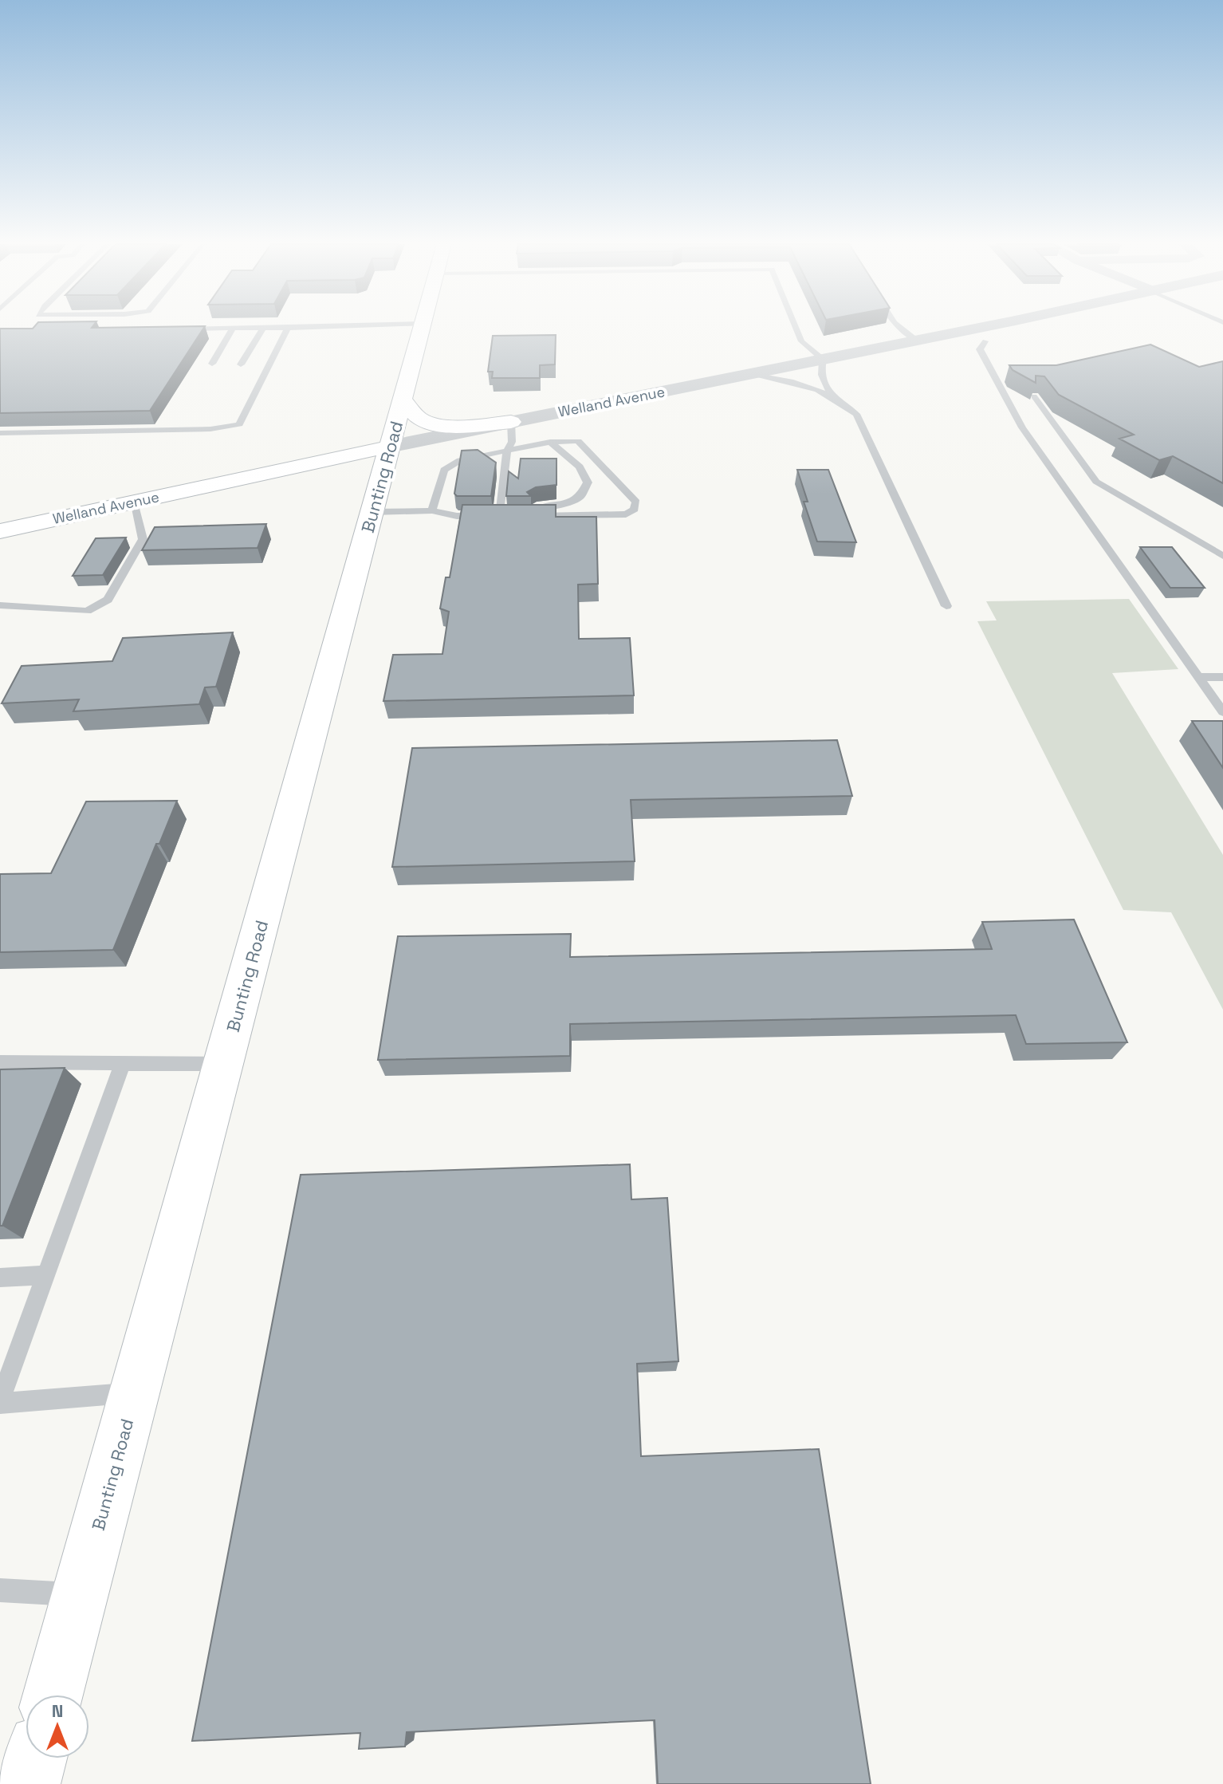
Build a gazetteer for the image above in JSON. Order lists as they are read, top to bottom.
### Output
{
  "streets": {
    "main road": ["Welland Avenue", "Bunting Road"]
  },
  "crossings": [
    ["Welland Avenue", "Bunting Road"]
  ],
  "north": "top"
}
